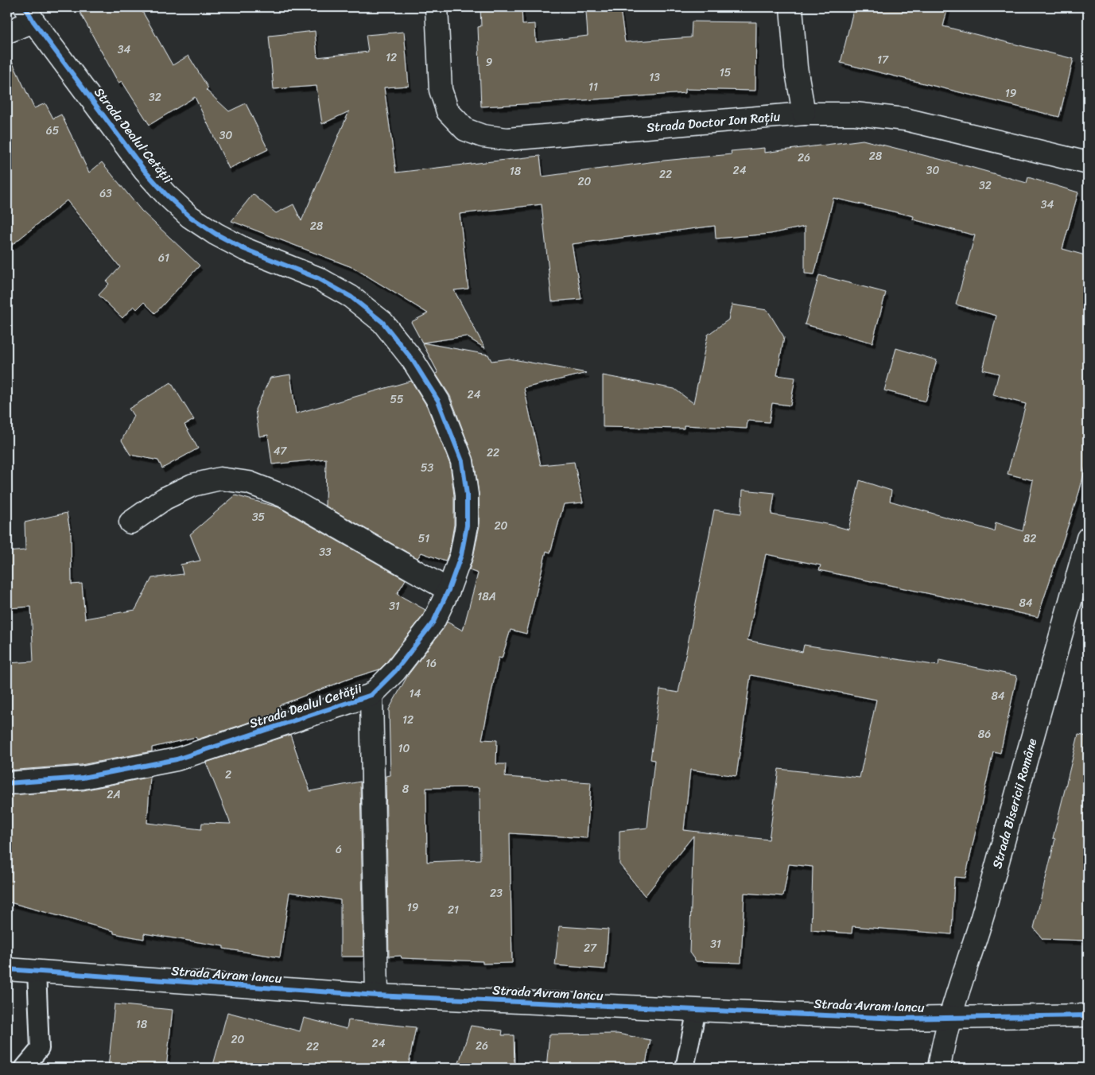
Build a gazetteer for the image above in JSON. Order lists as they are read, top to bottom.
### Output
{
  "streets": {
    "street": [
      "Strada Doctor Ion Rațiu",
      "Strada Dealul Cetății",
      "Strada Bisericii Române",
      "Strada Avram Iancu"
    ]
  },
  "crossings": [
    ["Strada Dealul Cetății", "Strada Avram Iancu"],
    ["Strada Bisericii Române", "Strada Avram Iancu"]
  ],
  "house_numbers": [
    "34",
    "12",
    "17",
    "9",
    "15",
    "13",
    "11",
    "19",
    "32",
    "65",
    "30",
    "28",
    "26",
    "24",
    "30",
    "18",
    "22",
    "20",
    "32",
    "63",
    "34",
    "28",
    "61",
    "24",
    "55",
    "47",
    "22",
    "53",
    "35",
    "20",
    "51",
    "82",
    "33",
    "18A",
    "84",
    "31",
    "16",
    "14",
    "84",
    "12",
    "86",
    "10",
    "2",
    "8",
    "2A",
    "6",
    "23",
    "19",
    "21",
    "31",
    "27",
    "18",
    "20",
    "24",
    "26",
    "22"
  ]
}
